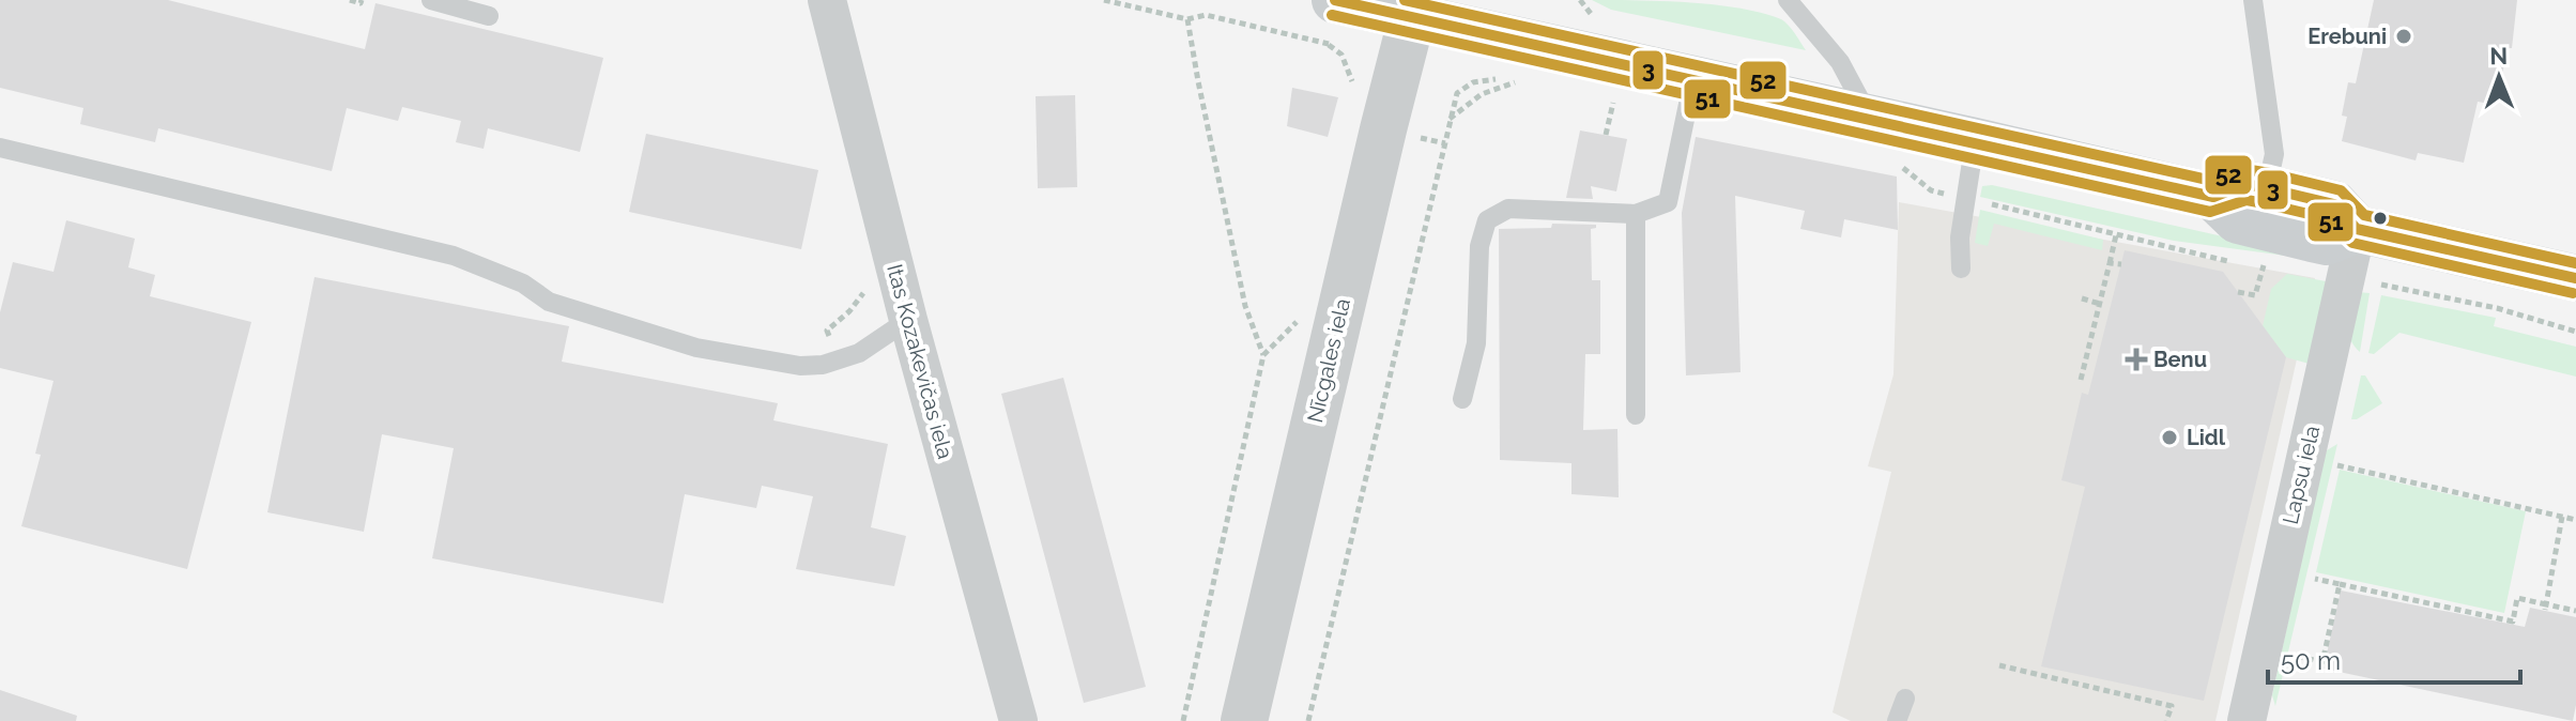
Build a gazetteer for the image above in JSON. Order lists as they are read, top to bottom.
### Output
{
  "streets": {
    "street": ["Nīcgales iela", "Itas Kozakevičas iela", "Lapsu iela"]
  },
  "places": {
    "other": ["Erebuni", "Lidl"],
    "health": ["Benu"]
  },
  "lines": ["transit line 3", "transit line 52", "transit line 51"],
  "scale_bar": "50 m",
  "north": "top"
}
